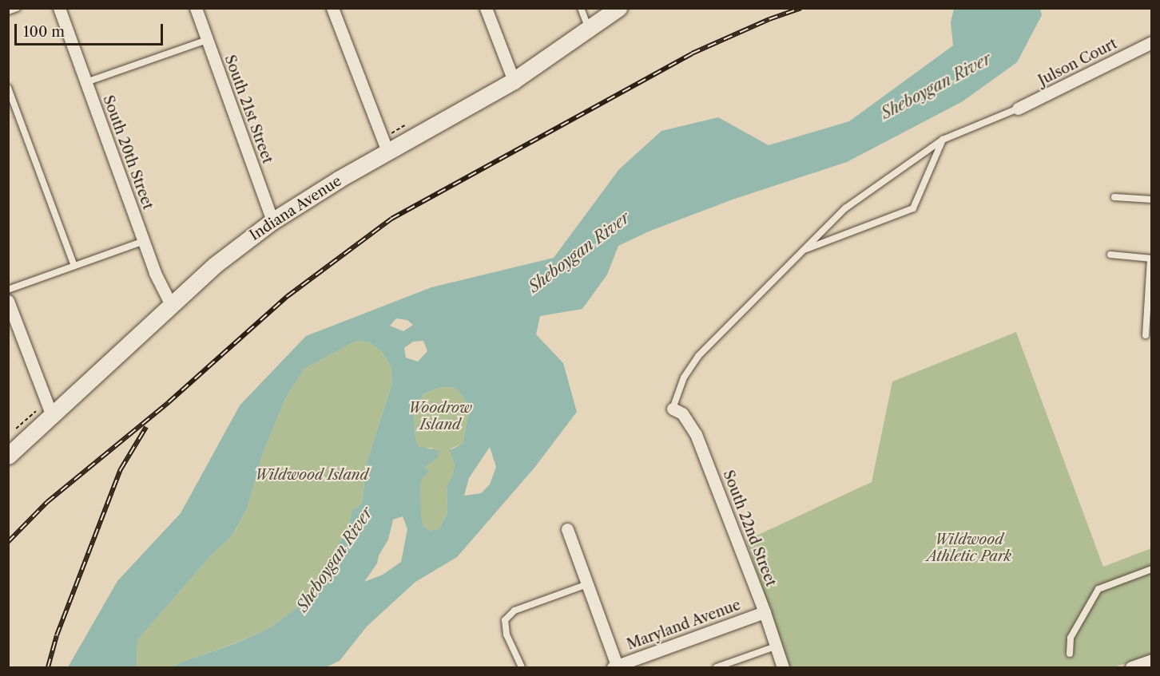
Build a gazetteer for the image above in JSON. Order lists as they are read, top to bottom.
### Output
{
  "streets": {
    "main road": ["Indiana Avenue"],
    "street": [
      "Julson Court",
      "South 21st Street",
      "South 20th Street",
      "South 22nd Street",
      "Maryland Avenue"
    ]
  },
  "crossings": [
    ["South 21st Street", "Indiana Avenue"],
    ["South 20th Street", "Indiana Avenue"],
    ["South 22nd Street", "Maryland Avenue"]
  ],
  "water": ["Sheboygan River"],
  "parks": ["Woodrow Island", "Wildwood Island", "Wildwood Athletic Park"],
  "scale_bar": "100 m"
}
